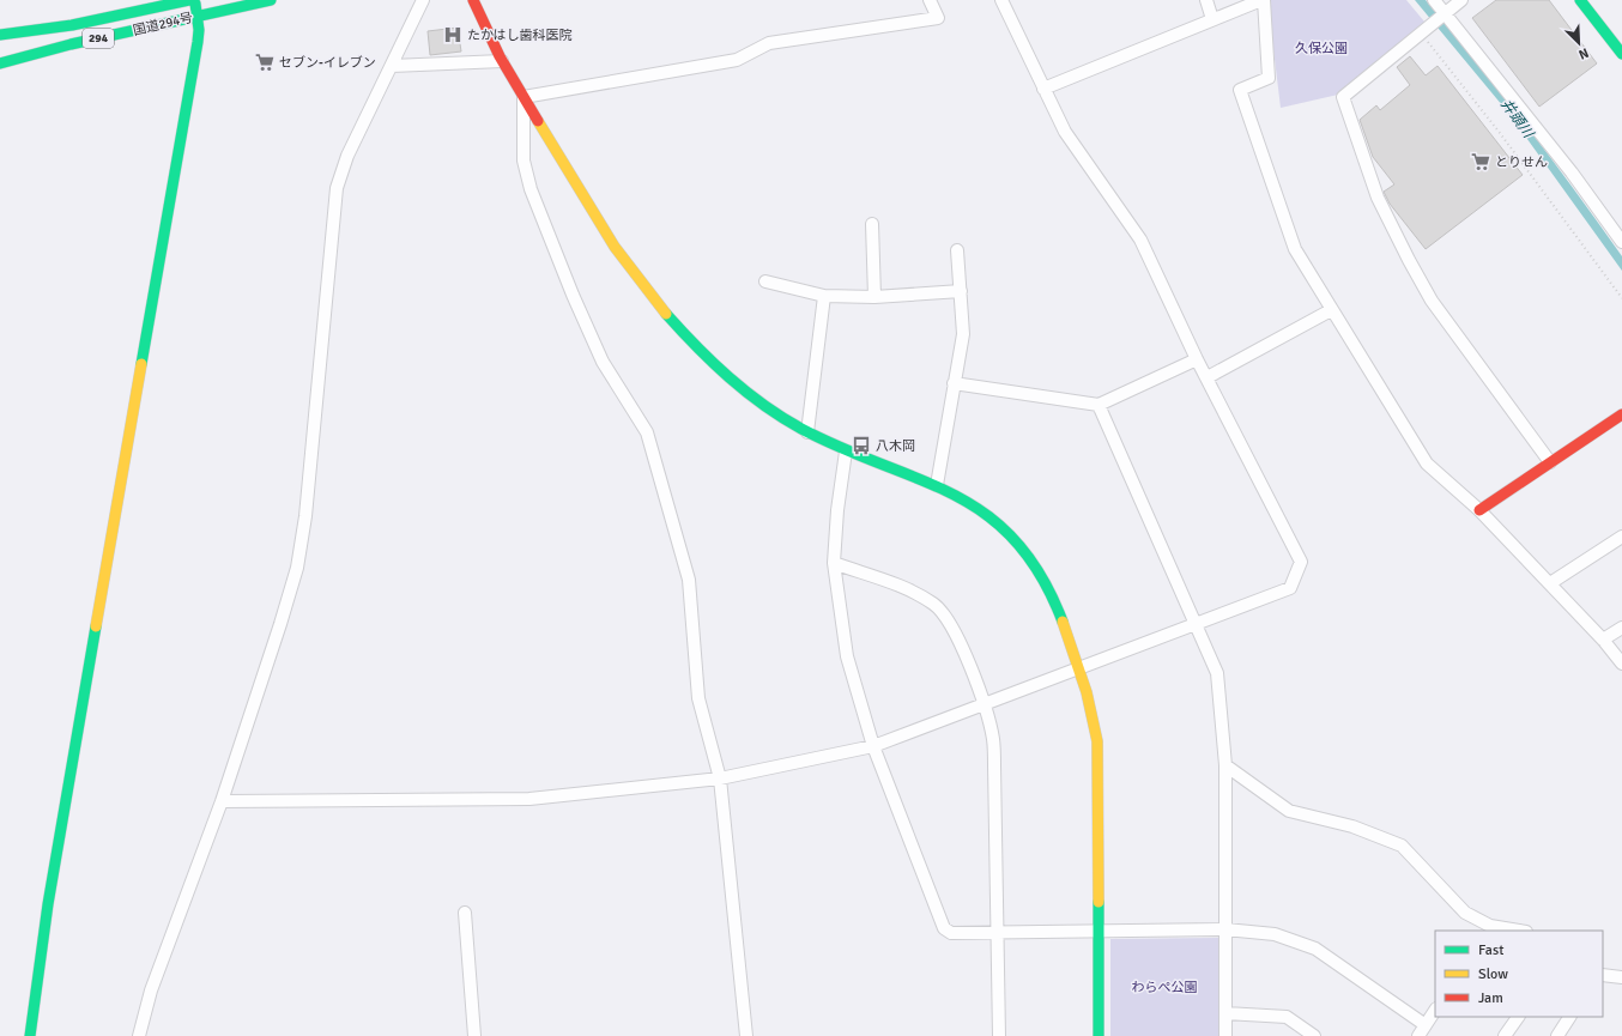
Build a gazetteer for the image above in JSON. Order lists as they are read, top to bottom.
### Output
{
  "streets": {
    "main road": ["国道294号", "294"]
  },
  "water": ["井頭川"],
  "parks": ["久保公園", "わらぺ公園"],
  "places": {
    "hospital": ["たかはし歯科医院"],
    "supermarket": ["セブン-イレブン", "とりせん"],
    "bus stop": ["八木岡"]
  },
  "legend": ["Fast", "Slow", "Jam"],
  "north": "bottom right"
}
